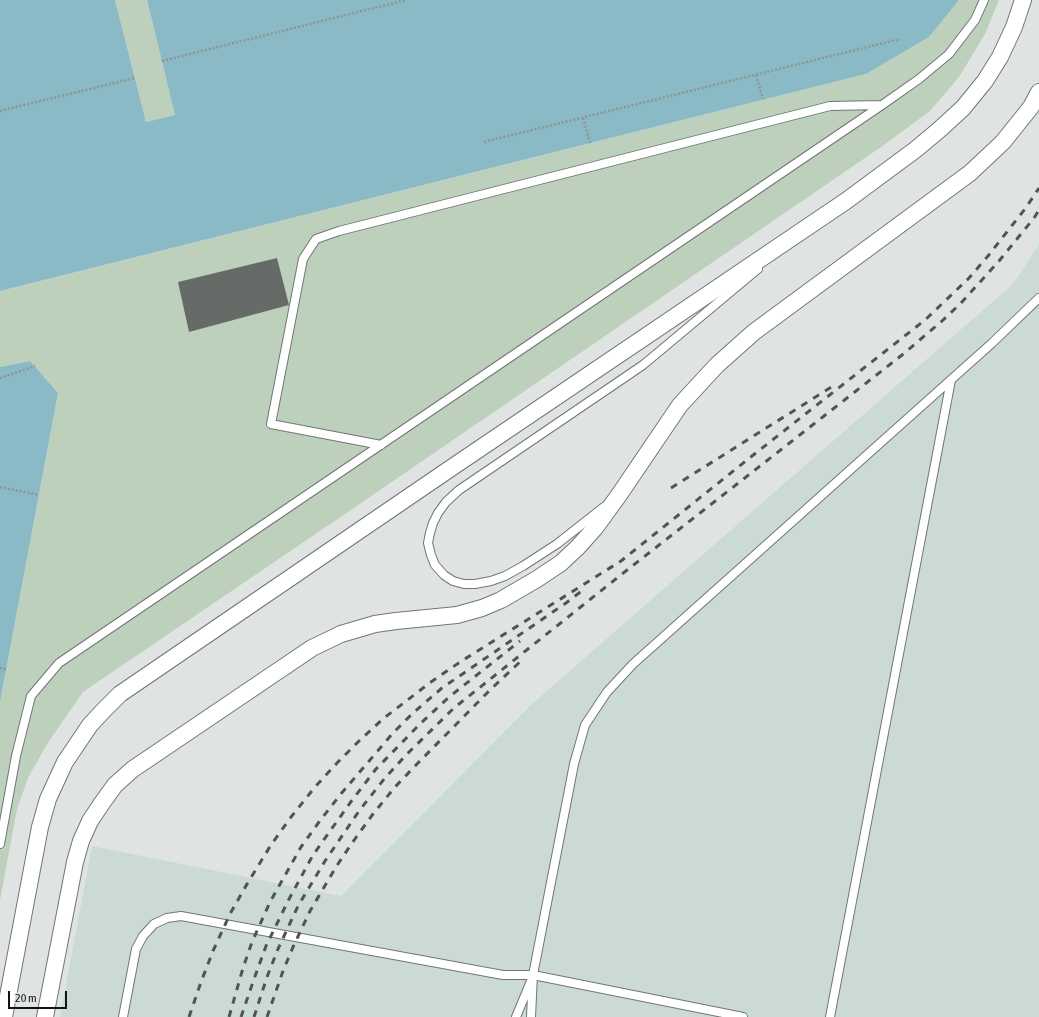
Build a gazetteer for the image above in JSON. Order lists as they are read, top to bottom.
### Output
{
  "scale_bar": "20 m"
}
